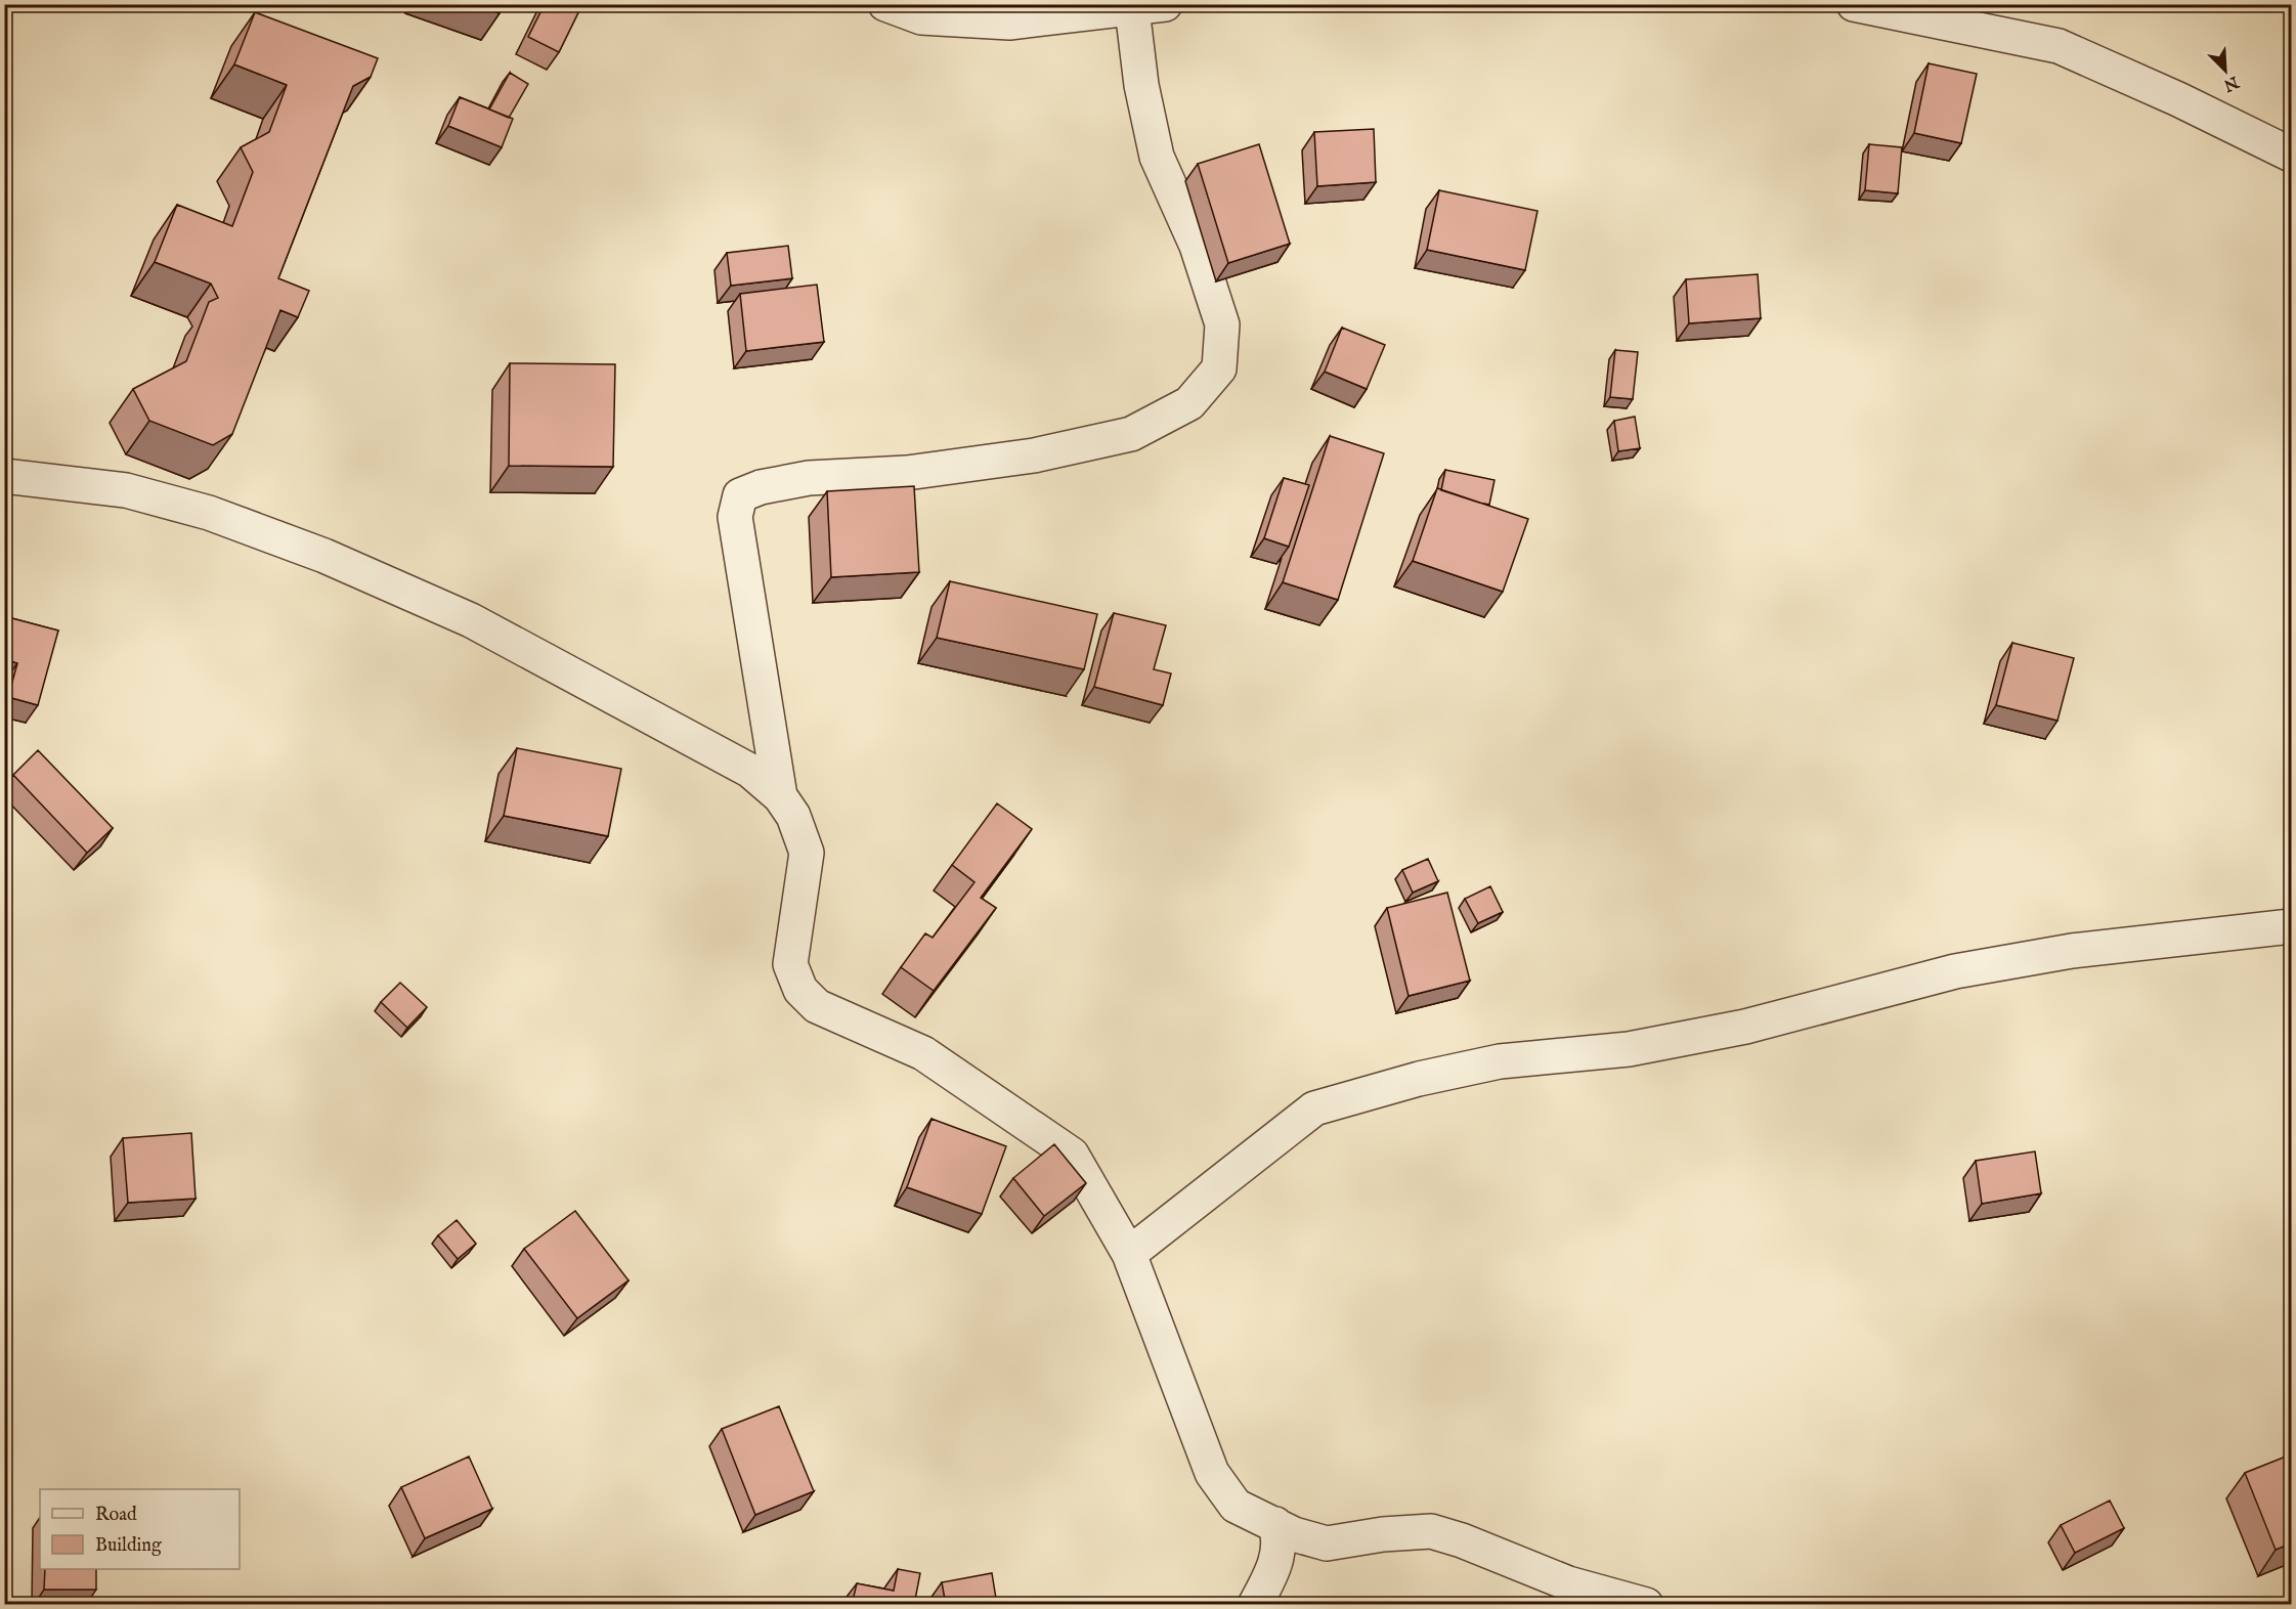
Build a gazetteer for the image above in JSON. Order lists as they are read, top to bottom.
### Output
{
  "legend": ["Road", "Building"],
  "north": "bottom right"
}
